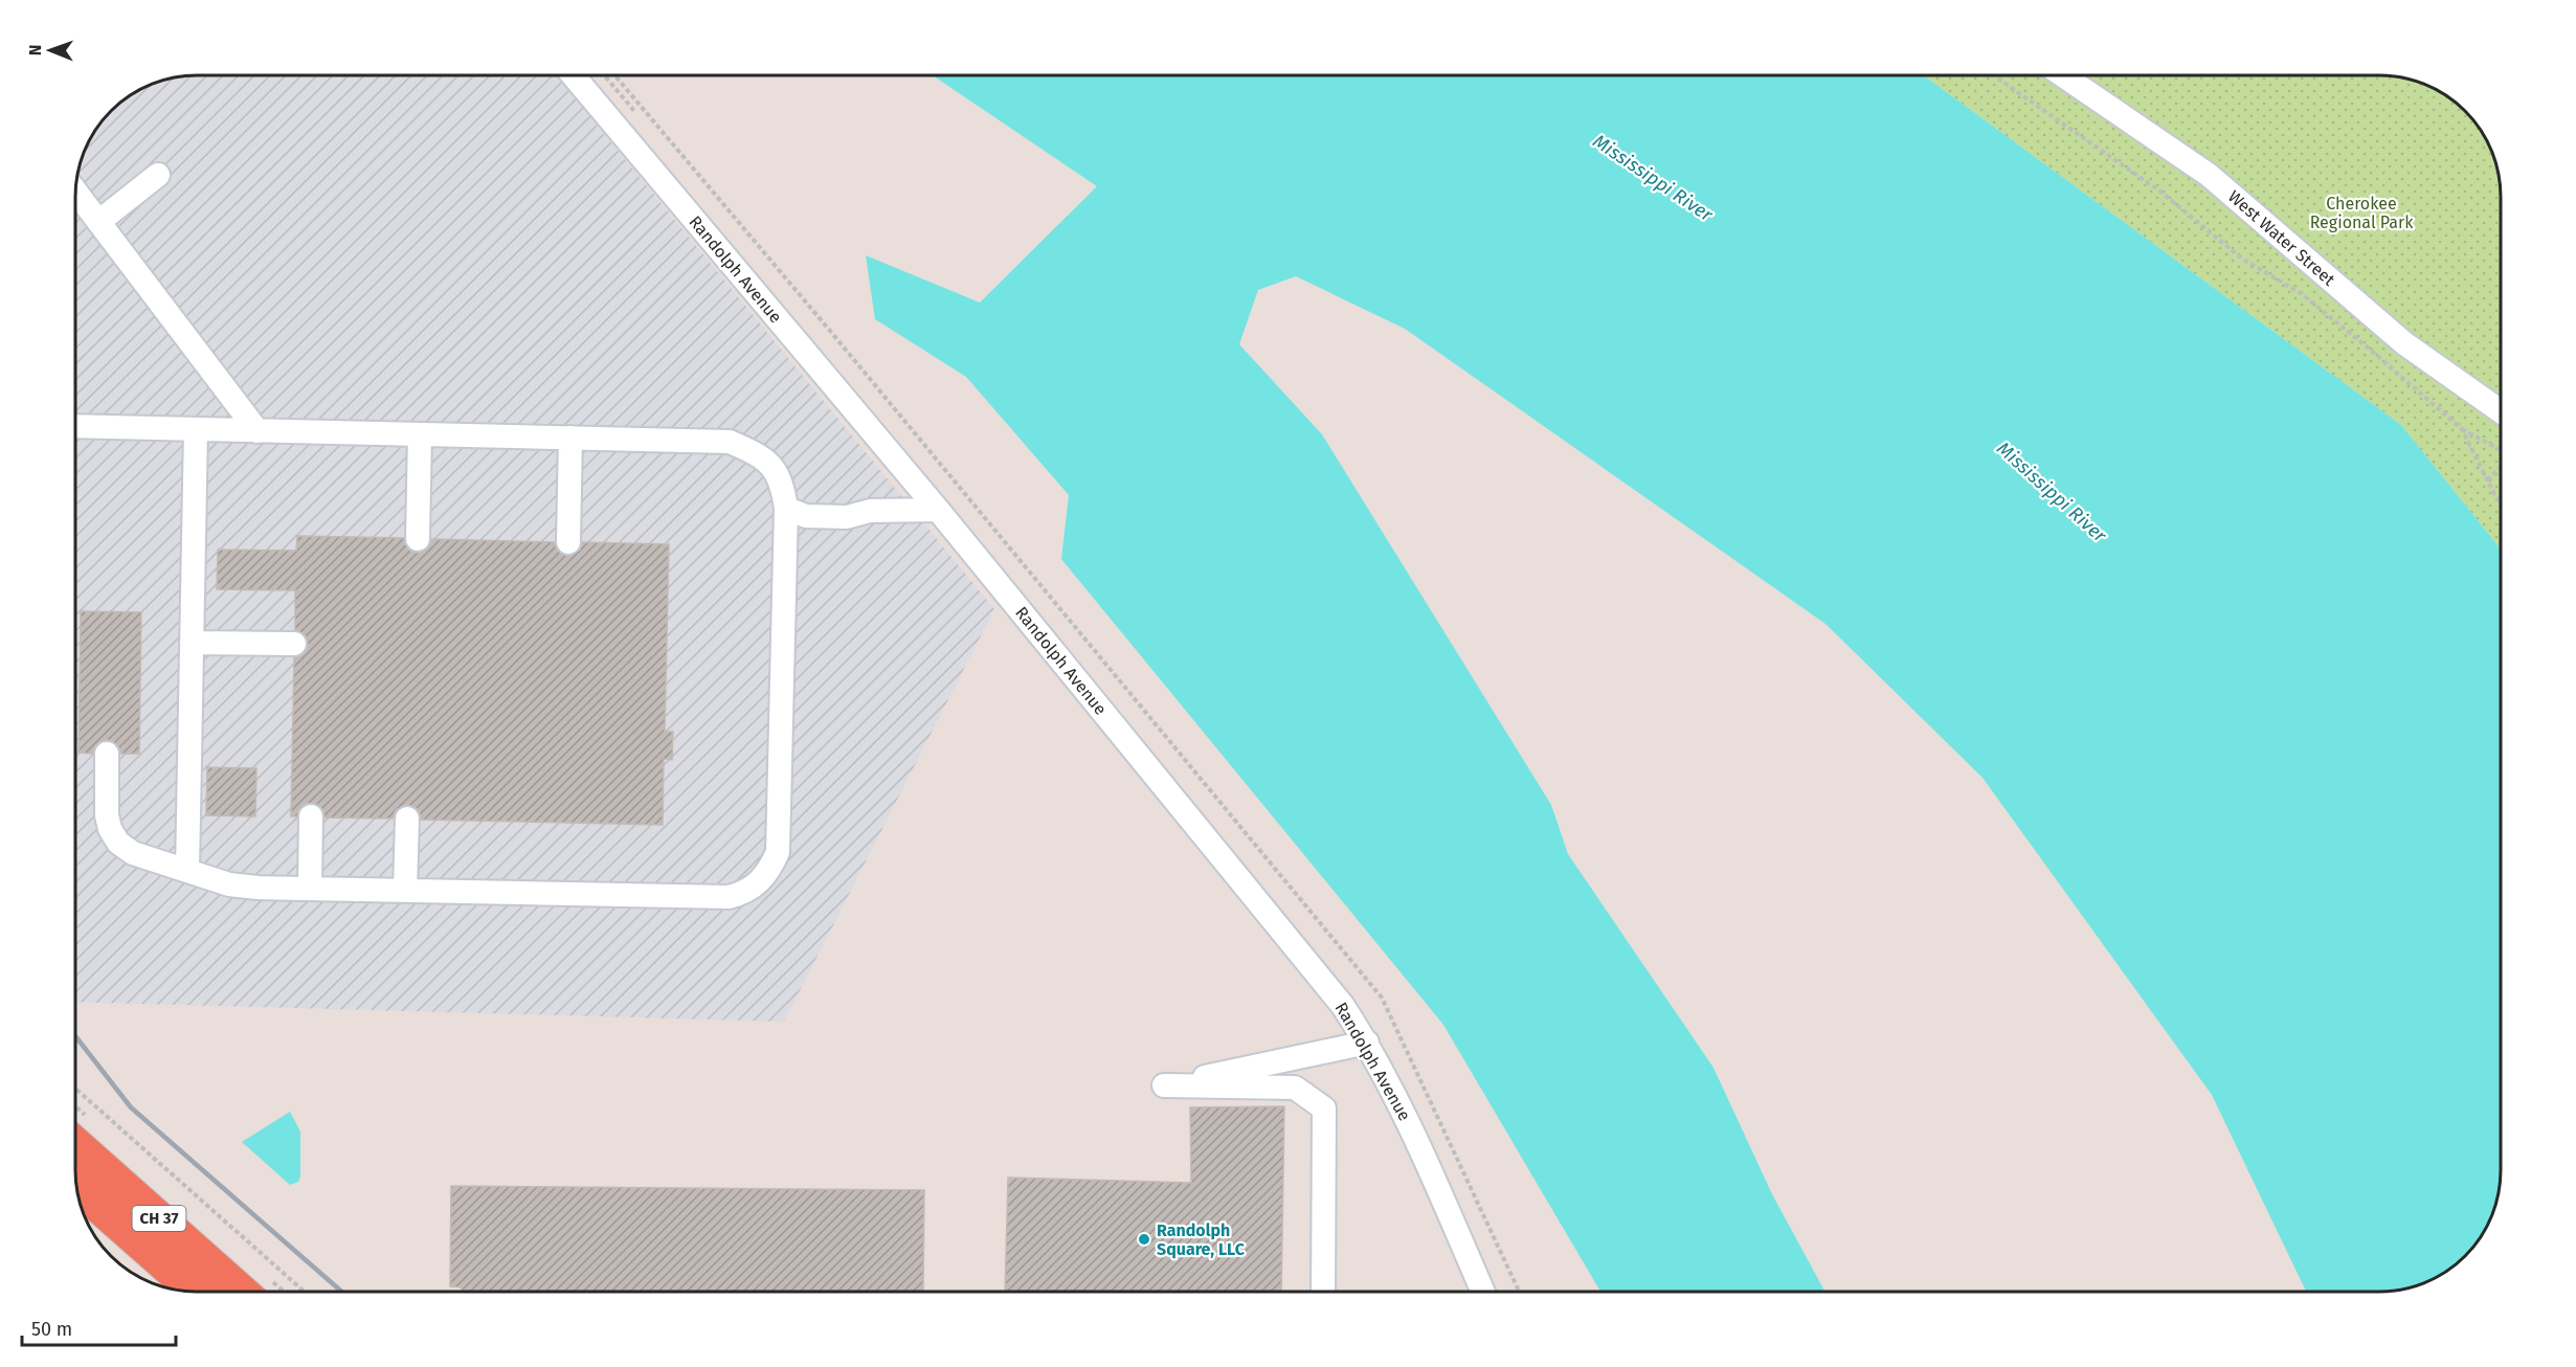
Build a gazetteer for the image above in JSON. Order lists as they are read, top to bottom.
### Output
{
  "streets": {
    "highway": ["CH 37"],
    "street": ["West Water Street", "Randolph Avenue"]
  },
  "water": ["Mississippi River"],
  "parks": ["Cherokee Regional Park"],
  "places": ["Randolph Square, LLC"],
  "scale_bar": "50 m",
  "north": "left"
}
